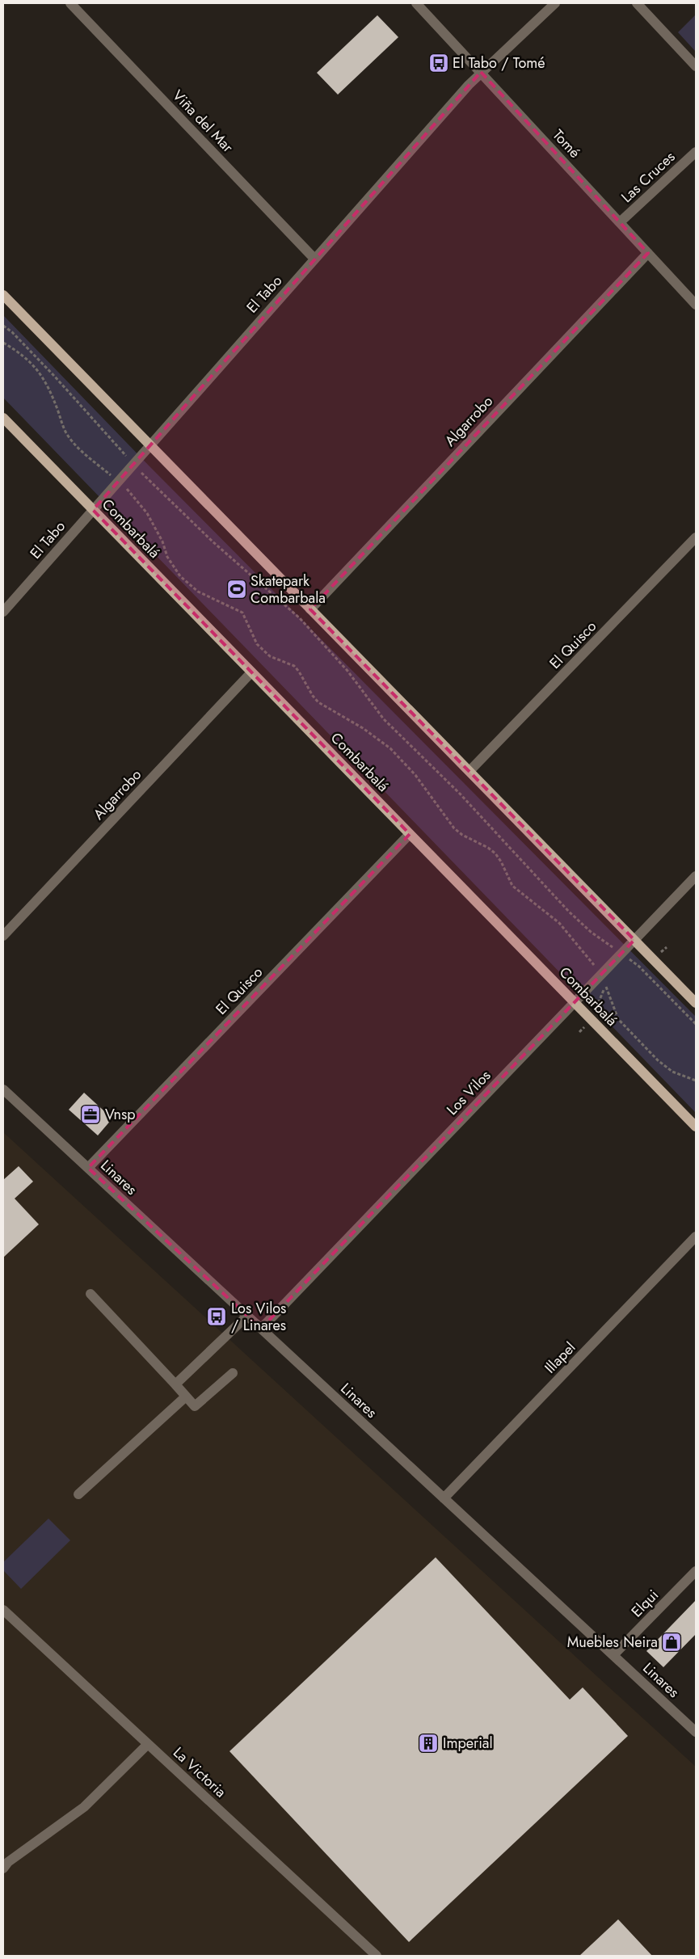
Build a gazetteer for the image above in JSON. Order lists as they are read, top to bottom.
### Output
{
  "streets": {
    "main road": ["Combarbalá"],
    "street": [
      "Viña del Mar",
      "Tomé",
      "Las Cruces",
      "El Tabo",
      "Algarrobo",
      "El Quisco",
      "Los Vilos",
      "Linares",
      "Illapel",
      "Elqui",
      "La Victoria"
    ]
  },
  "crossings": [
    ["Viña del Mar", "El Tabo"],
    ["Tomé", "Las Cruces"],
    ["Tomé", "El Tabo"],
    ["Tomé", "Algarrobo"],
    ["El Tabo", "Combarbalá"],
    ["Algarrobo", "Combarbalá"],
    ["Combarbalá", "El Quisco"],
    ["Combarbalá", "Los Vilos"],
    ["El Quisco", "Linares"],
    ["Los Vilos", "Linares"],
    ["Linares", "Illapel"],
    ["Linares", "Elqui"]
  ],
  "places": {
    "bus stop": ["El Tabo / Tomé", "Los Vilos / Linares"],
    "sports": ["Skatepark Combarbala"],
    "office": ["Vnsp"],
    "shop": ["Muebles Neira"],
    "building": ["Imperial"]
  }
}
